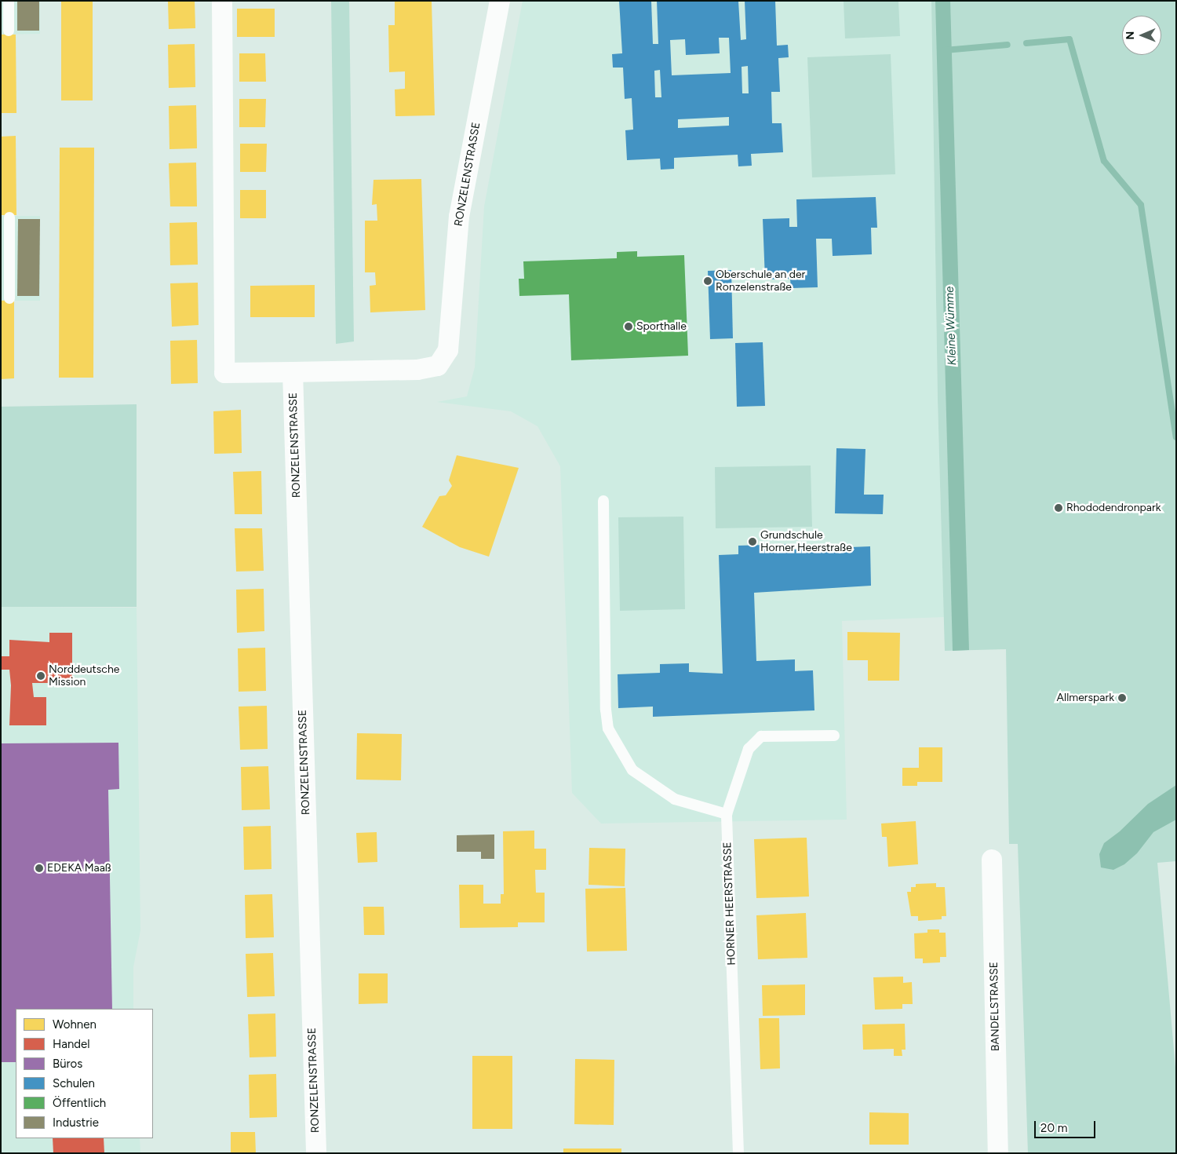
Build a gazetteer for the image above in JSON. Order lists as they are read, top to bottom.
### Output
{
  "streets": {
    "street": ["RONZELENSTRASSE", "BANDELSTRASSE"],
    "lane": ["HORNER HEERSTRASSE"]
  },
  "water": ["Kleine Wümme"],
  "places": [
    "Oberschule an der Ronzelenstraße",
    "Sporthalle",
    "Rhododendronpark",
    "Grundschule Horner Heerstraße",
    "Norddeutsche Mission",
    "Allmerspark",
    "EDEKA Maaß"
  ],
  "legend": [
    "Wohnen",
    "Handel",
    "Büros",
    "Schulen",
    "Öffentlich",
    "Industrie"
  ],
  "scale_bar": "20 m",
  "north": "left"
}
